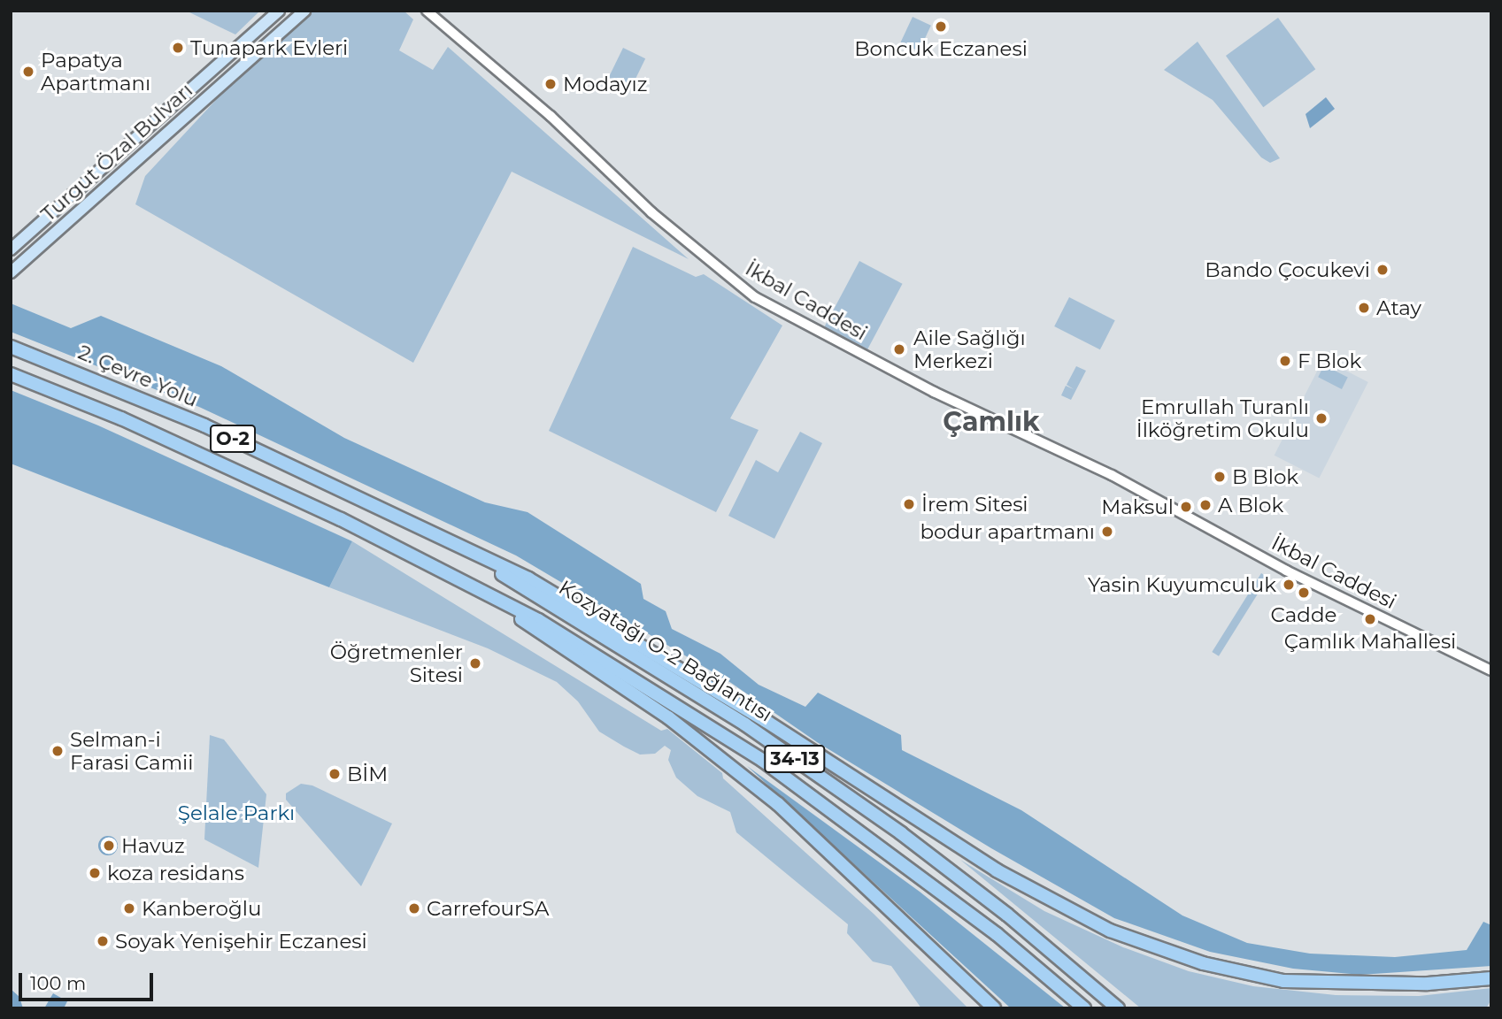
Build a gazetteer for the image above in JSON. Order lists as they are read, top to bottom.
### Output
{
  "streets": {
    "highway": [
      "2. Çevre Yolu",
      "O-2",
      "Kozyatağı O-2 Bağlantısı",
      "34-13"
    ],
    "main road": ["Turgut Özal Bulvarı", "İkbal Caddesi"]
  },
  "crossings": [
    ["2. Çevre Yolu", "Kozyatağı O-2 Bağlantısı"],
    ["O-2", "Kozyatağı O-2 Bağlantısı"]
  ],
  "districts": ["Çamlık"],
  "parks": ["Şelale Parkı"],
  "places": [
    "Boncuk Eczanesi",
    "Tunapark Evleri",
    "Papatya Apartmanı",
    "Modayız",
    "Bando Çocukevi",
    "Atay",
    "Aile Sağlığı Merkezi",
    "F Blok",
    "Emrullah Turanlı İlköğretim Okulu",
    "B Blok",
    "İrem Sitesi",
    "A Blok",
    "Maksul",
    "bodur apartmanı",
    "Yasin Kuyumculuk",
    "Cadde",
    "Çamlık Mahallesi",
    "Öğretmenler Sitesi",
    "Selman-i Farasi Camii",
    "BİM",
    "Havuz",
    "koza residans",
    "Kanberoğlu",
    "CarrefourSA",
    "Soyak Yenişehir Eczanesi"
  ],
  "scale_bar": "100 m"
}
